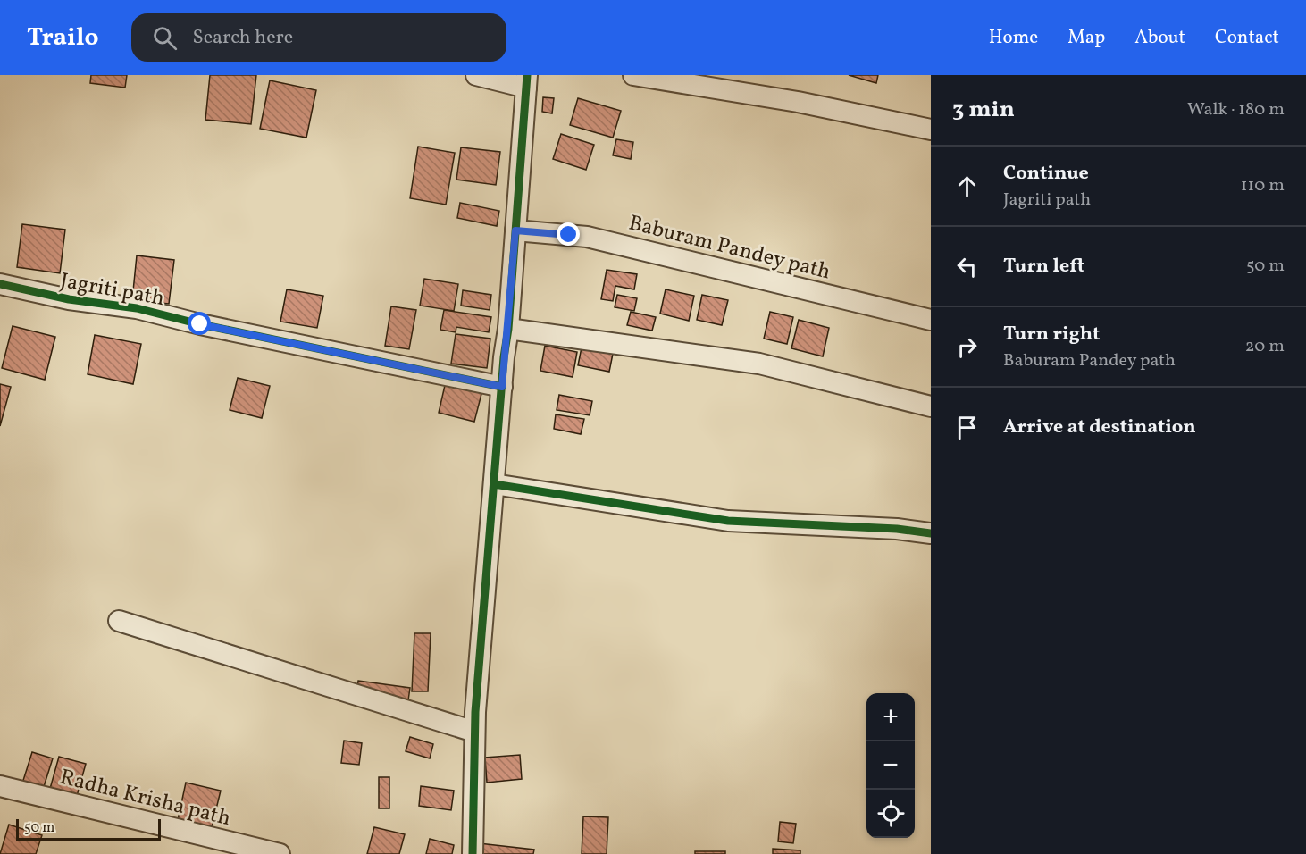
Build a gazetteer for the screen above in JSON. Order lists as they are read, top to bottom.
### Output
{
  "streets": {
    "street": ["Baburam Pandey path", "Jagriti path", "Radha Krisha path"]
  },
  "scale_bar": "50 m",
  "page": {
    "header": "Trailo",
    "search": "Search here",
    "nav": [
      "Home",
      "Map",
      "About",
      "Contact"
    ],
    "heading": ["3 min", "Walk · 180 m"],
    "list": [
      ["Continue", "Jagriti path", "110 m"],
      ["Turn left", "50 m"],
      ["Turn right", "Baburam Pandey path", "20 m"],
      "Arrive at destination"
    ],
    "map_buttons": ["+", "−"],
    "scale": "50 m"
  }
}
